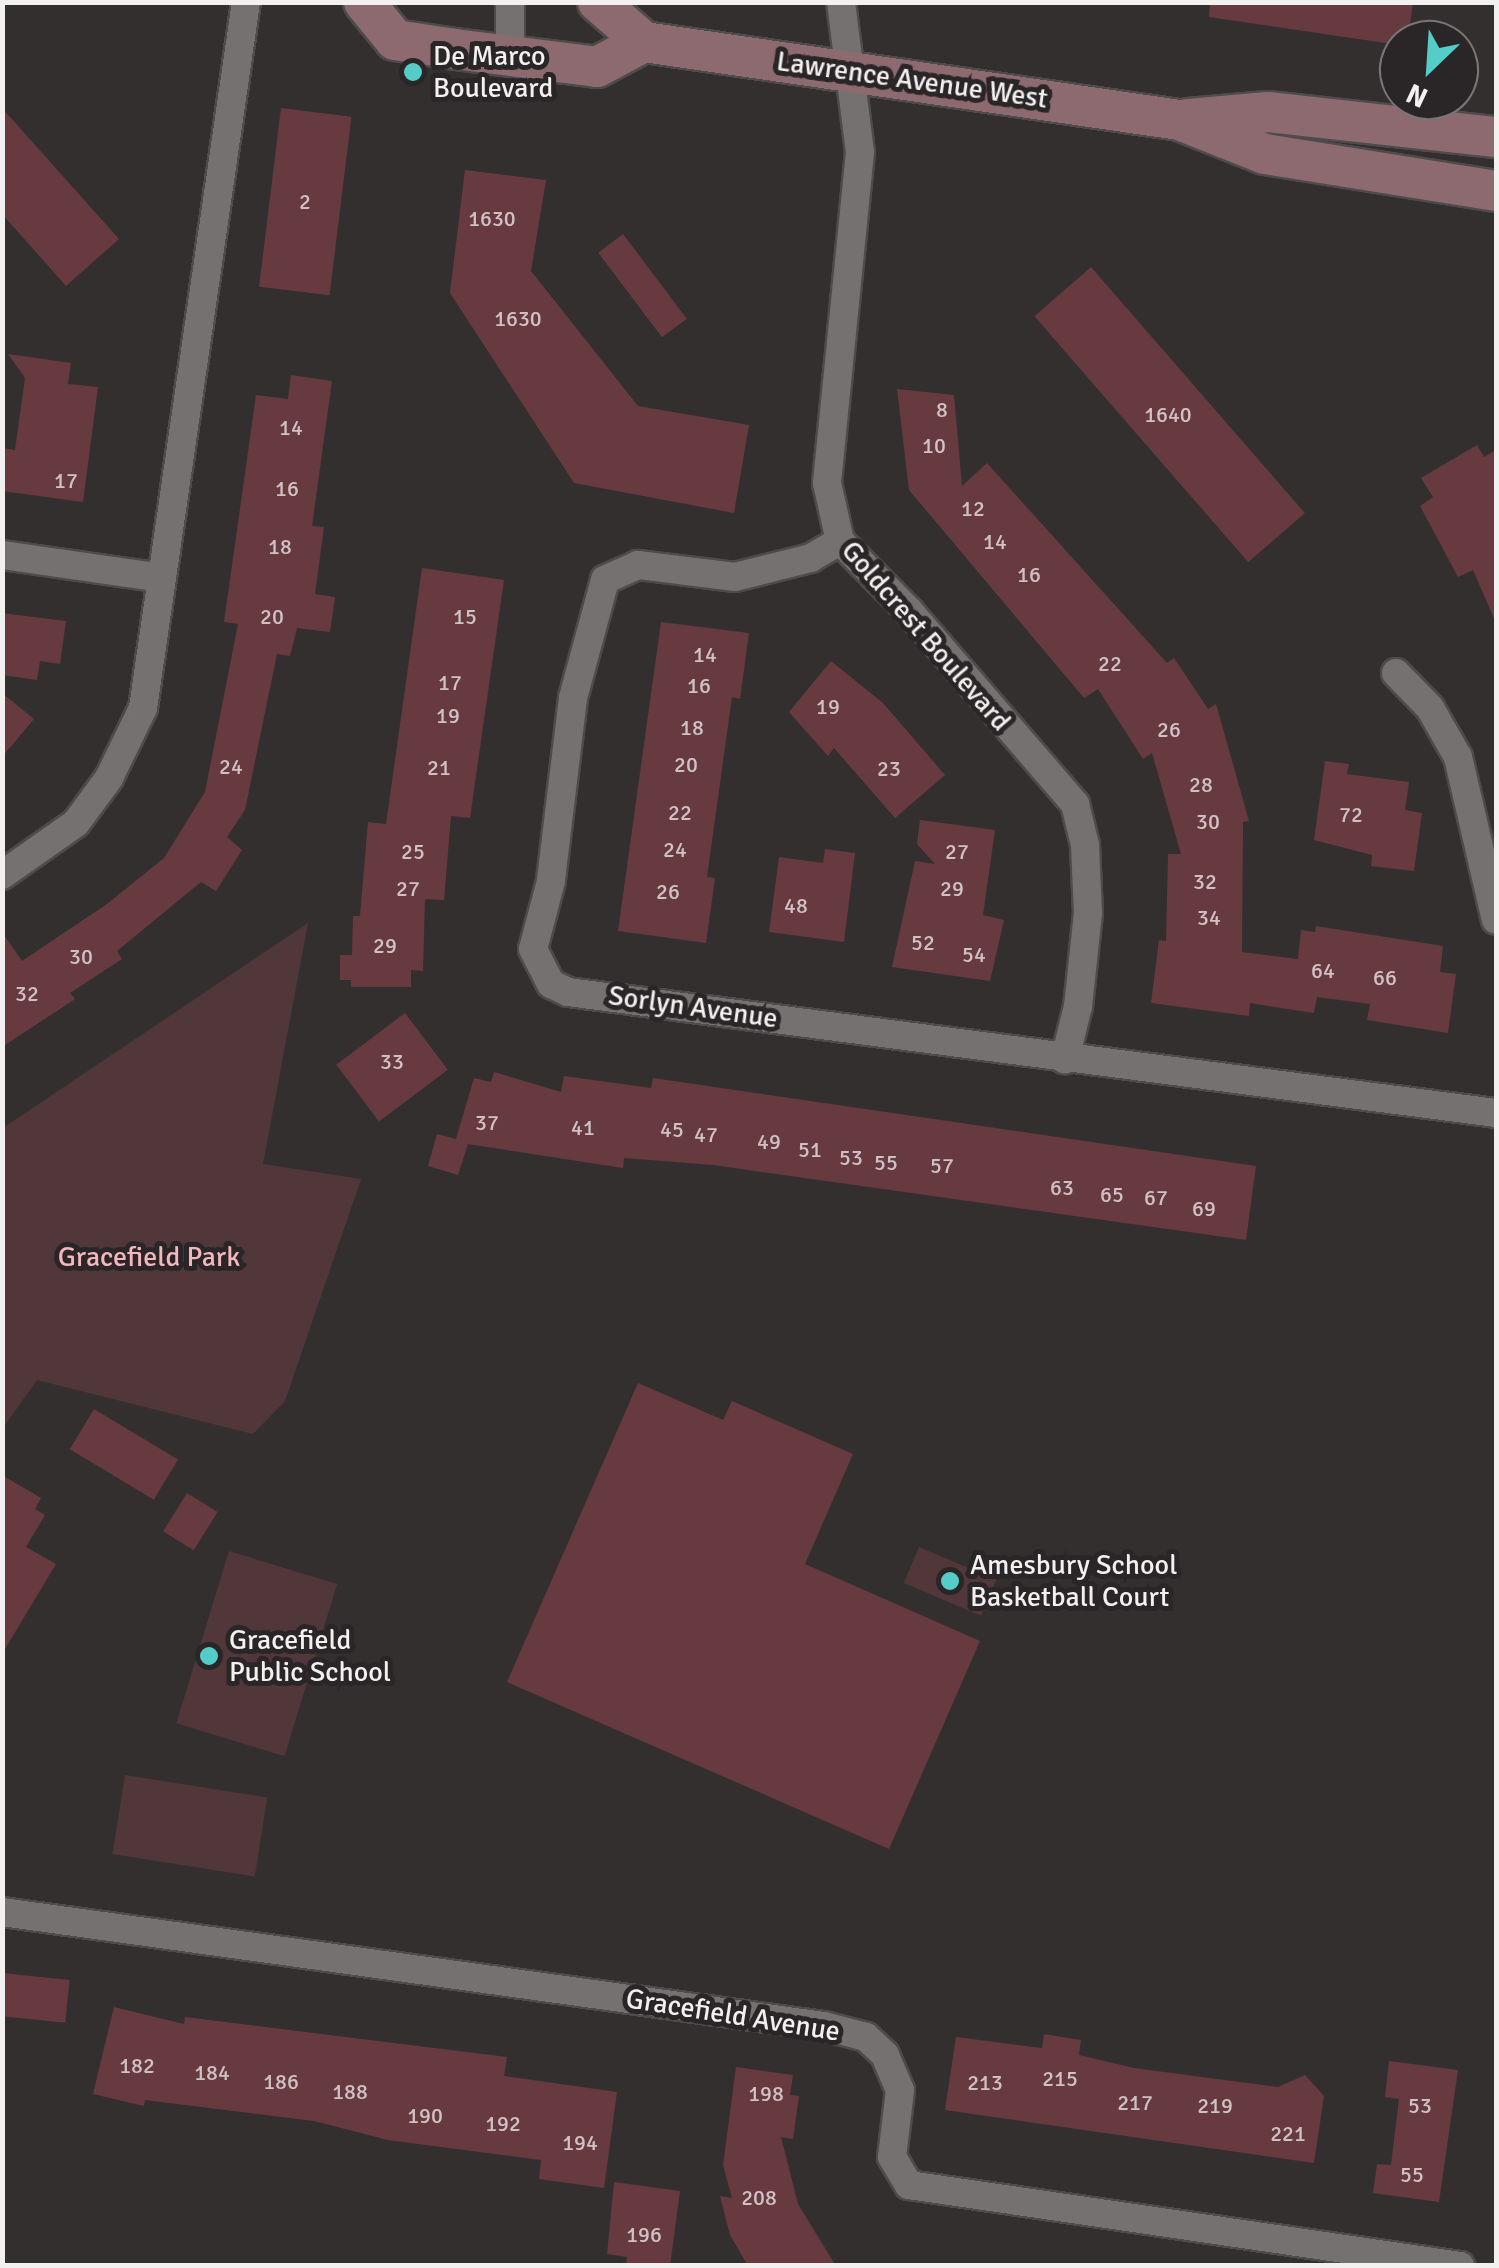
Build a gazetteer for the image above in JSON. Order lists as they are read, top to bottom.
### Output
{
  "streets": {
    "main road": ["Lawrence Avenue West"],
    "street": ["Goldcrest Boulevard", "Sorlyn Avenue", "Gracefield Avenue"]
  },
  "crossings": [
    ["Lawrence Avenue West", "Goldcrest Boulevard"],
    ["Goldcrest Boulevard", "Sorlyn Avenue"]
  ],
  "parks": ["Gracefield Park"],
  "places": ["De Marco Boulevard", "Amesbury School Basketball Court", "Gracefield Public School"],
  "house_numbers": [
    "2",
    "1630",
    "1630",
    "8",
    "1640",
    "14",
    "10",
    "17",
    "16",
    "12",
    "14",
    "18",
    "16",
    "20",
    "15",
    "14",
    "22",
    "17",
    "16",
    "19",
    "19",
    "18",
    "26",
    "20",
    "24",
    "21",
    "23",
    "28",
    "22",
    "72",
    "30",
    "24",
    "25",
    "27",
    "32",
    "27",
    "29",
    "26",
    "48",
    "34",
    "52",
    "29",
    "54",
    "30",
    "64",
    "66",
    "32",
    "33",
    "37",
    "41",
    "45",
    "47",
    "49",
    "51",
    "53",
    "55",
    "57",
    "63",
    "65",
    "67",
    "69",
    "182",
    "184",
    "215",
    "186",
    "213",
    "188",
    "198",
    "217",
    "219",
    "53",
    "190",
    "192",
    "221",
    "194",
    "55",
    "208",
    "196"
  ],
  "north": "bottom left"
}
